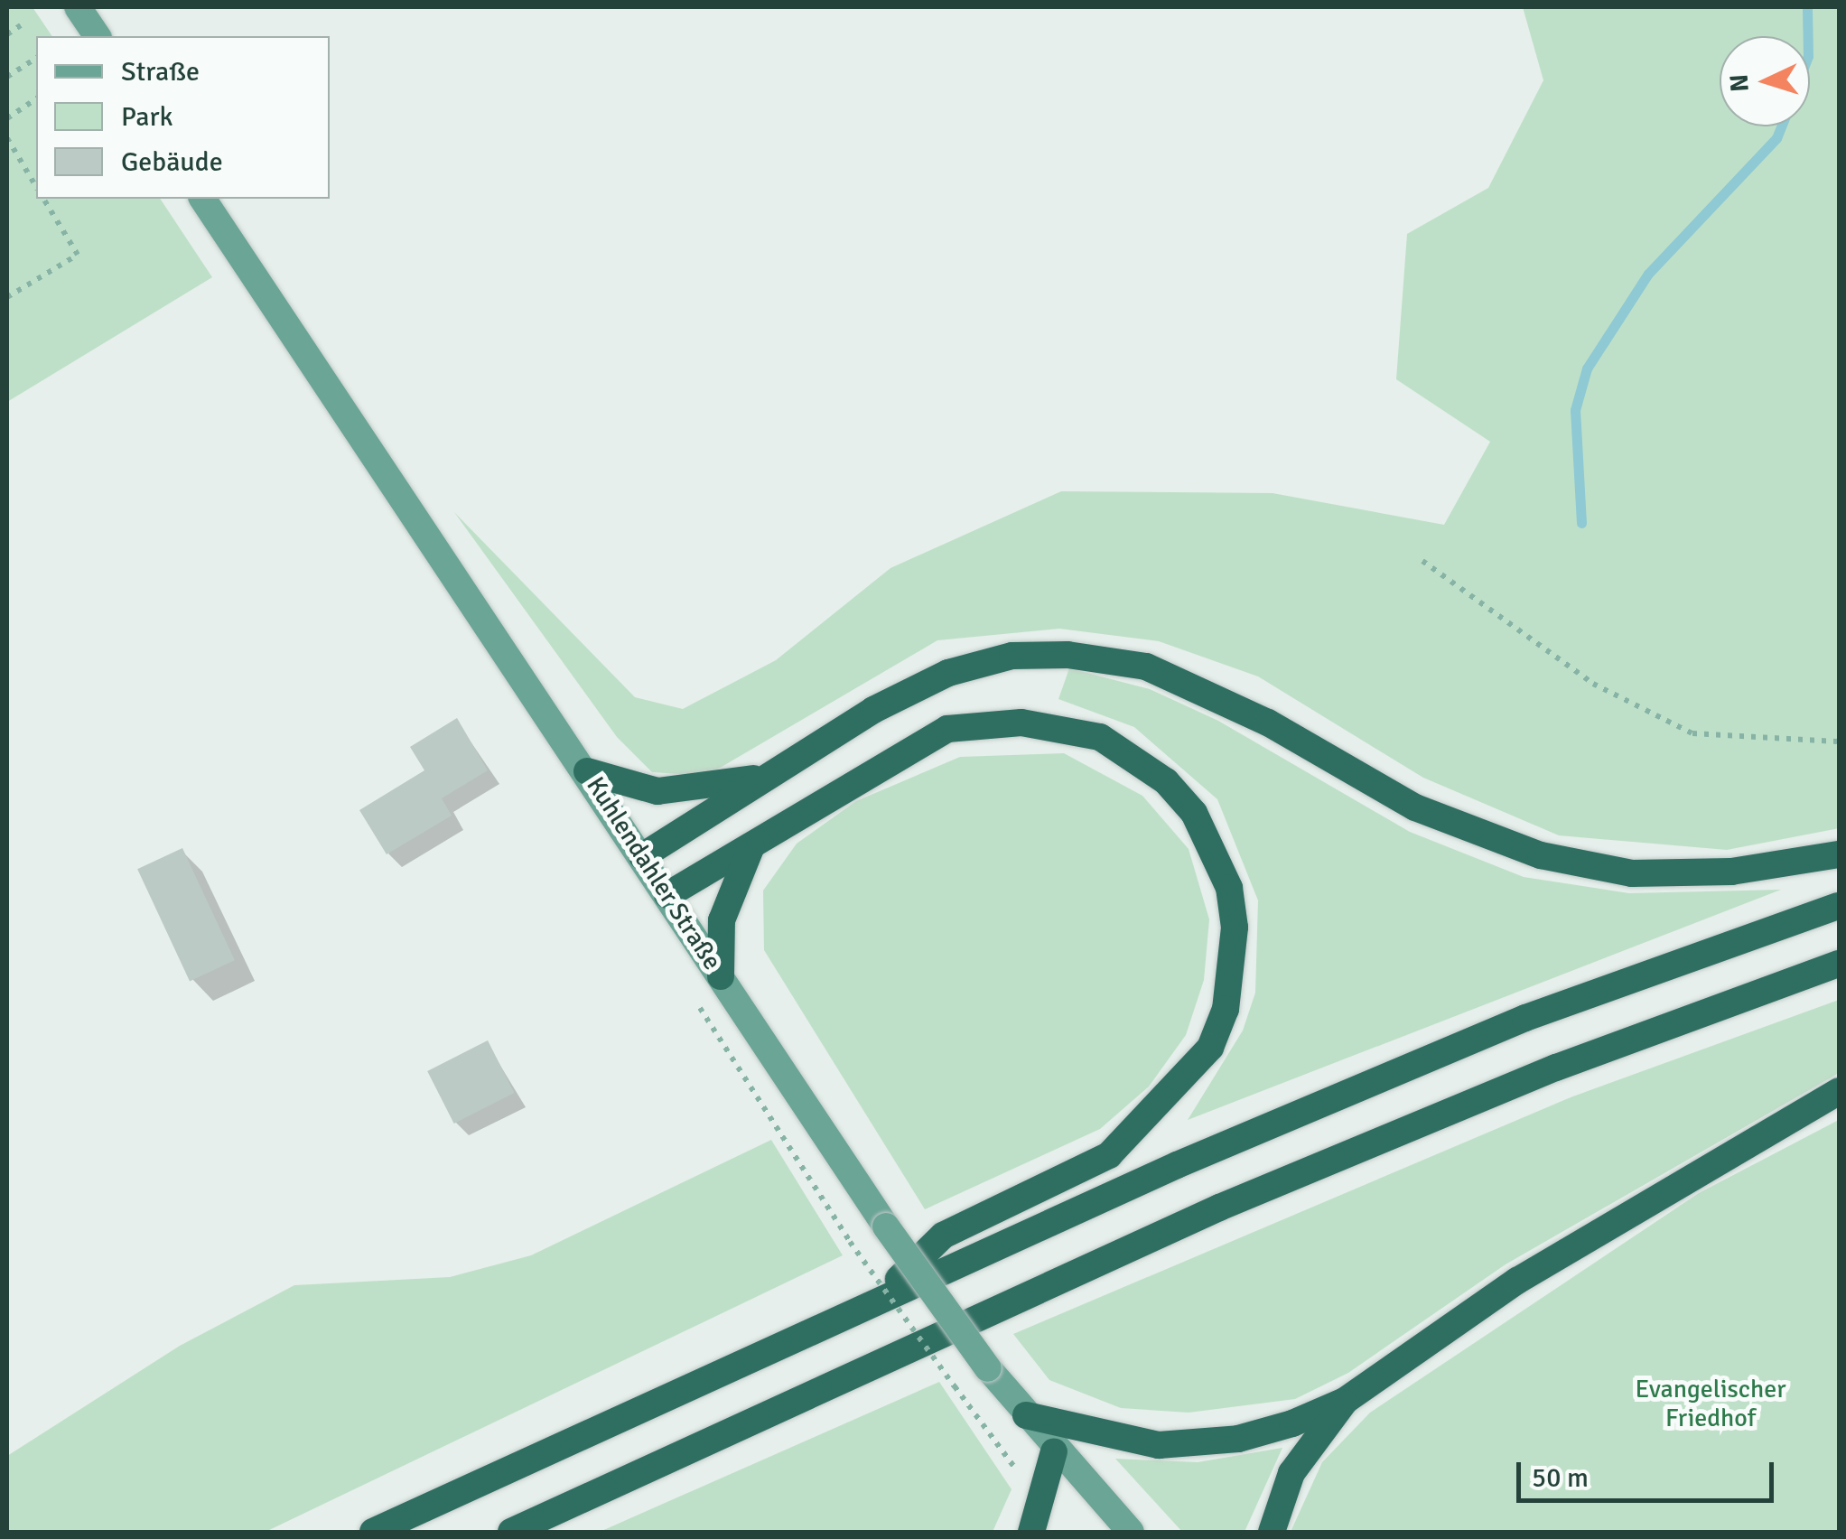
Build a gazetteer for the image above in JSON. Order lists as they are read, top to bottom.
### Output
{
  "streets": {
    "main road": ["Kuhlendahler Straße"]
  },
  "parks": ["Evangelischer Friedhof"],
  "legend": ["Straße", "Park", "Gebäude"],
  "scale_bar": "50 m",
  "north": "left"
}
